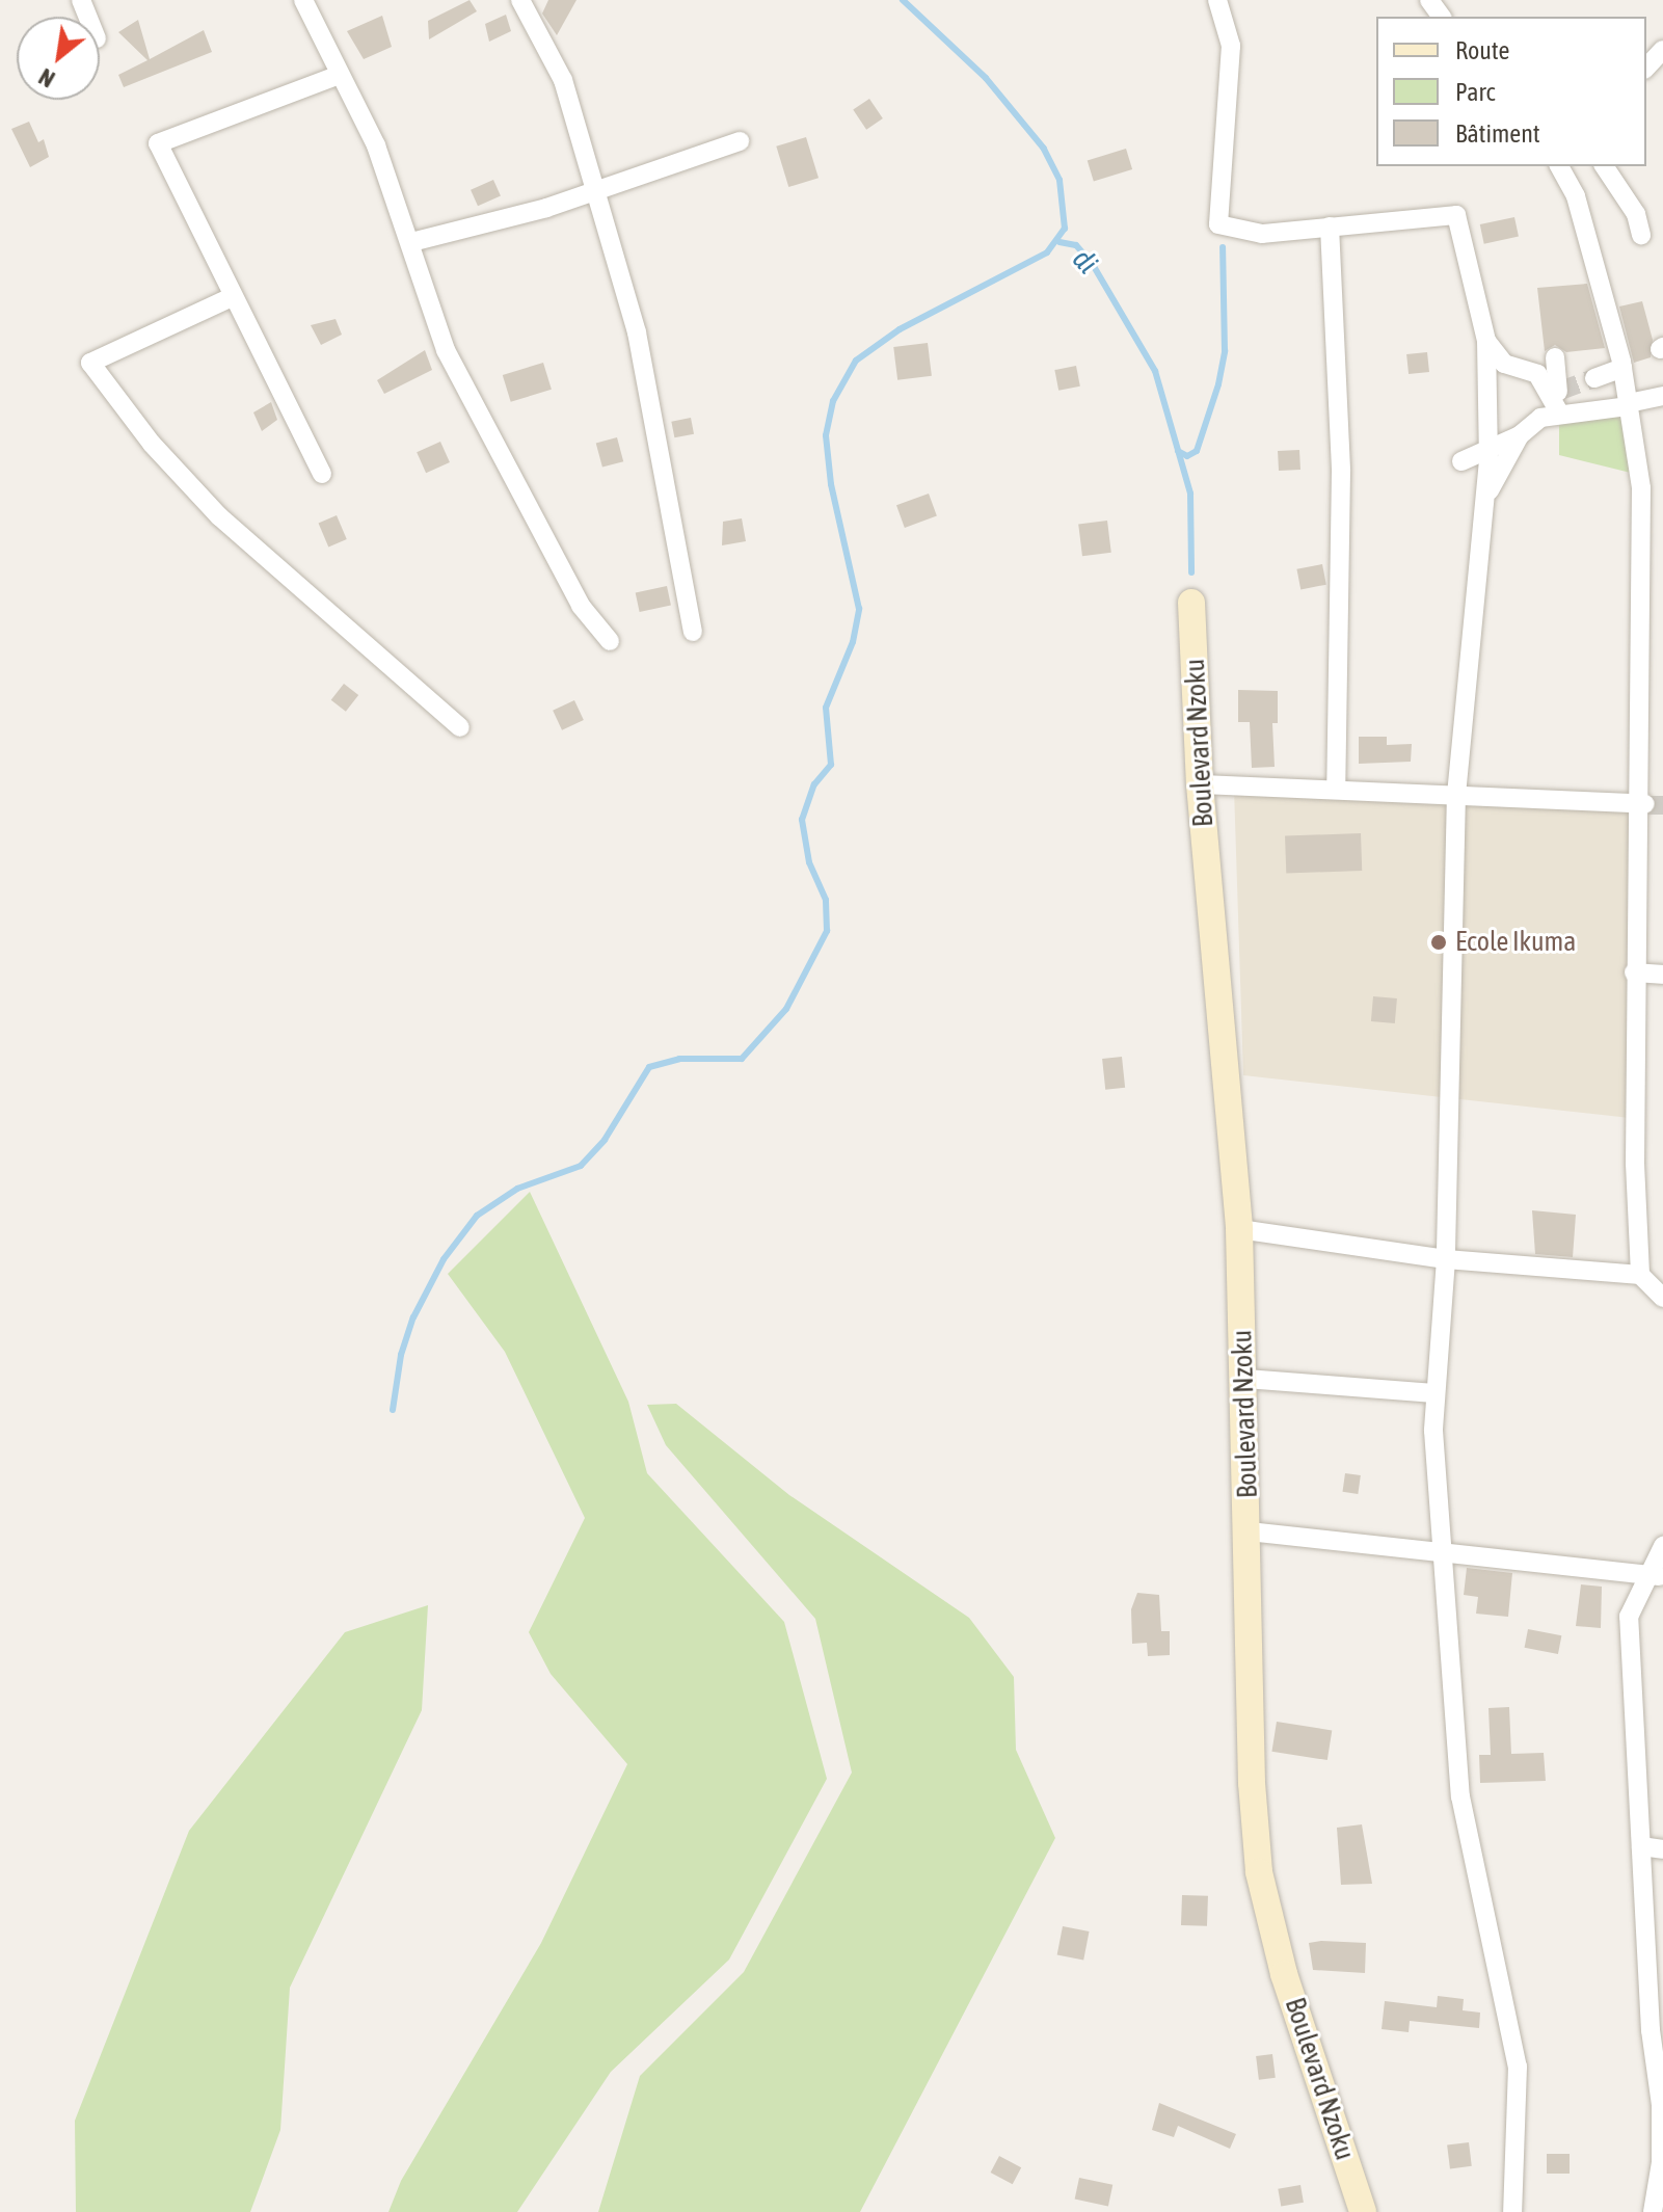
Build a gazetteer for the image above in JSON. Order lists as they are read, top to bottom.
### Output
{
  "streets": {
    "street": ["Boulevard Nzoku"]
  },
  "water": ["di"],
  "places": ["Ecole Ikuma"],
  "legend": ["Route", "Parc", "Bâtiment"],
  "north": "bottom left"
}
